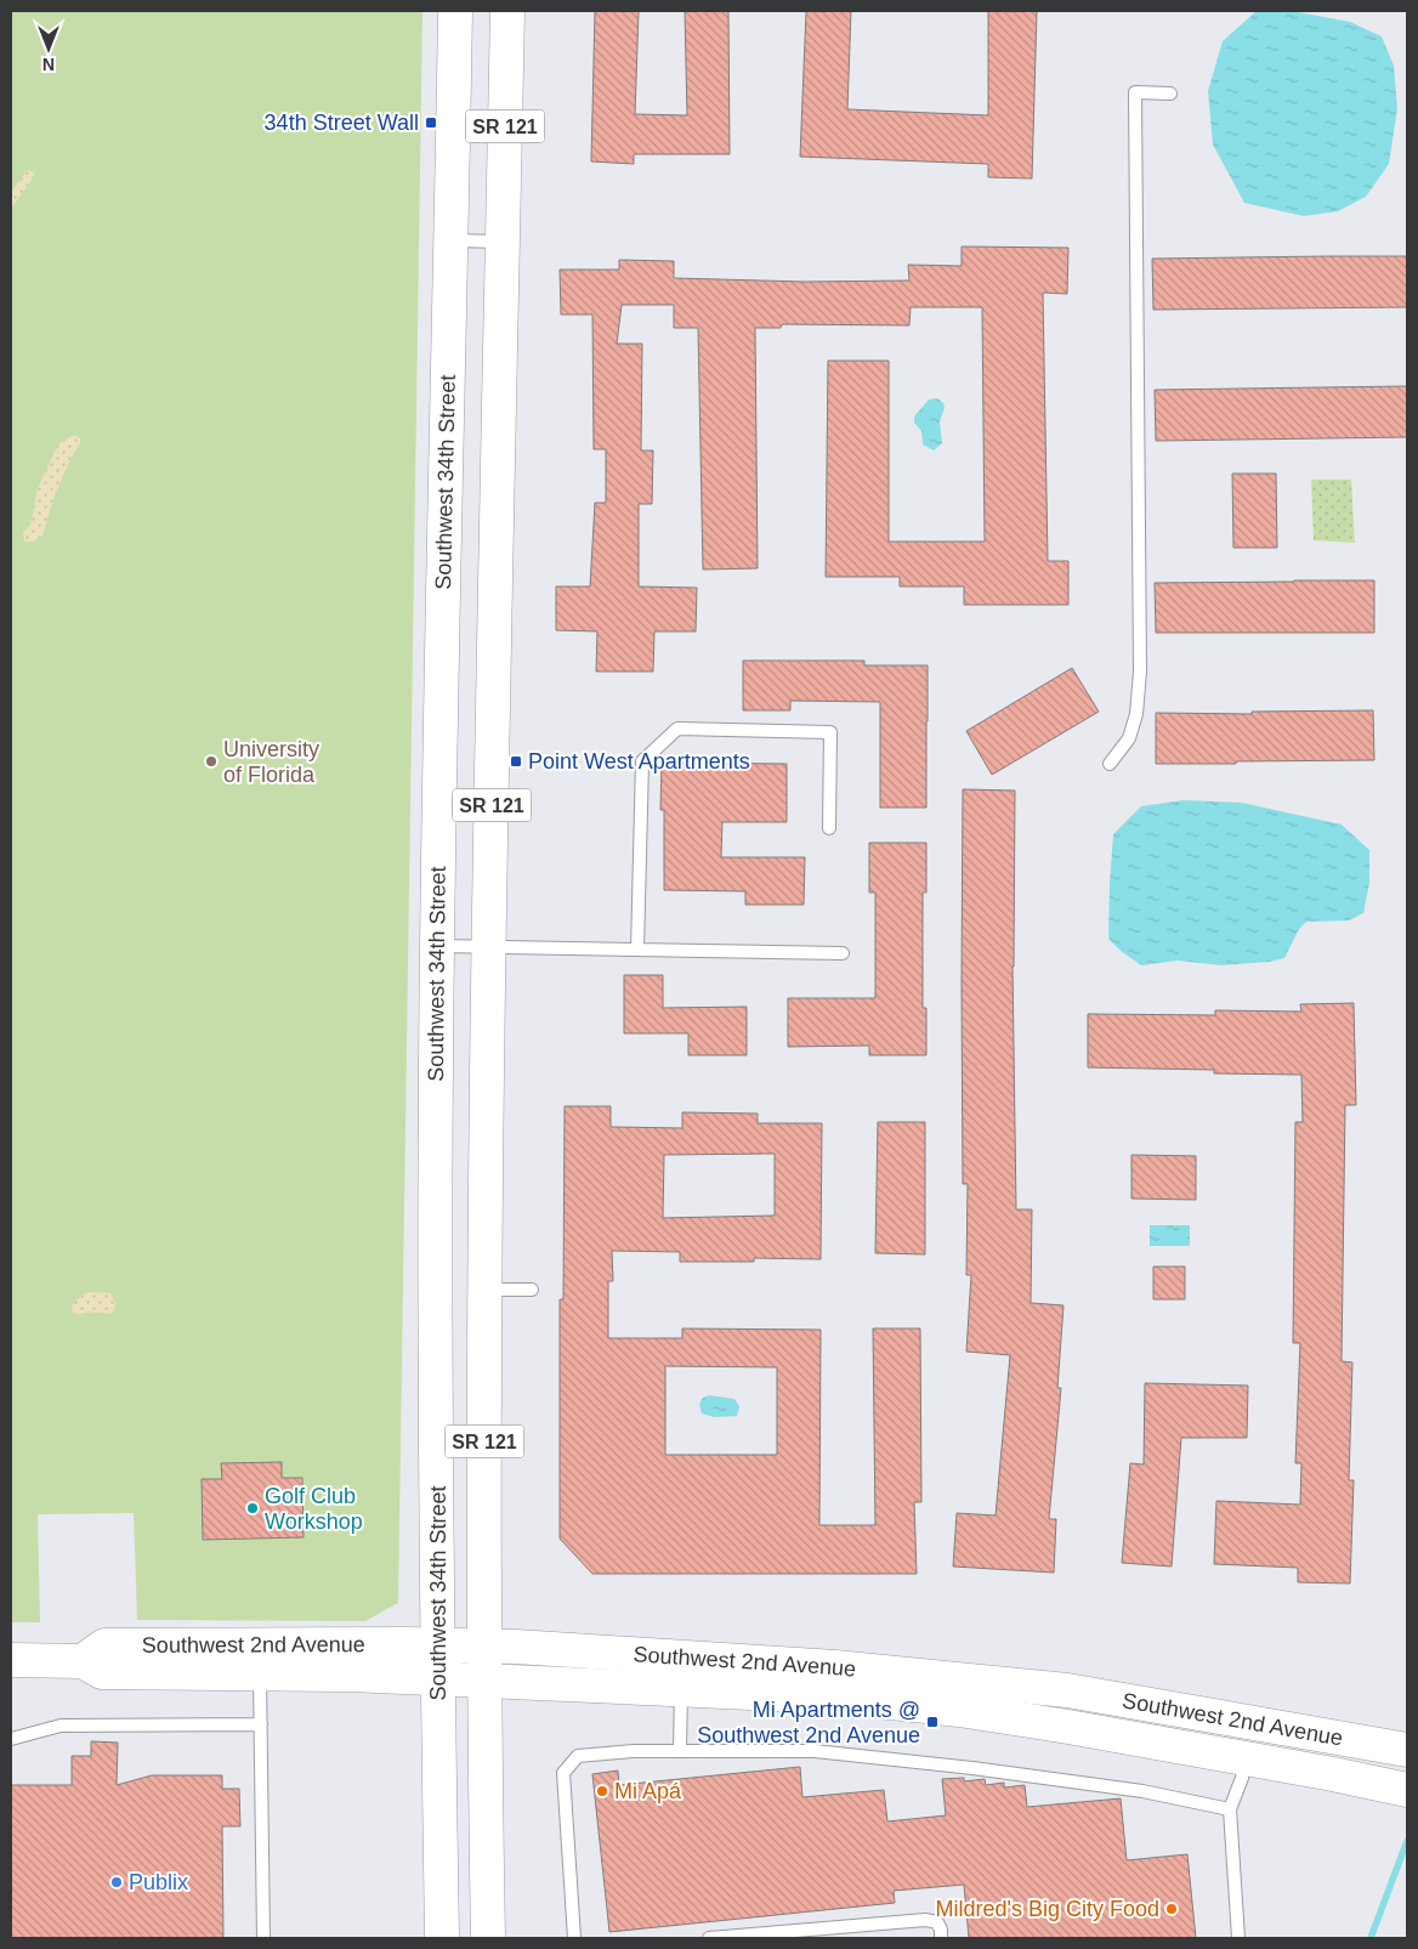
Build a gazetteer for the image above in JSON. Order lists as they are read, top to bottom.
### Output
{
  "streets": {
    "main road": ["SR 121", "Southwest 34th Street", "Southwest 2nd Avenue"]
  },
  "crossings": [
    ["Southwest 34th Street", "Southwest 2nd Avenue"]
  ],
  "places": {
    "transit": ["34th Street Wall", "Point West Apartments", "Mi Apartments @ Southwest 2nd Avenue"],
    "other": [
      "University of Florida",
      "Golf Club Workshop",
      "Mi Apá",
      "Publix",
      "Mildred's Big City Food"
    ]
  },
  "north": "bottom"
}
